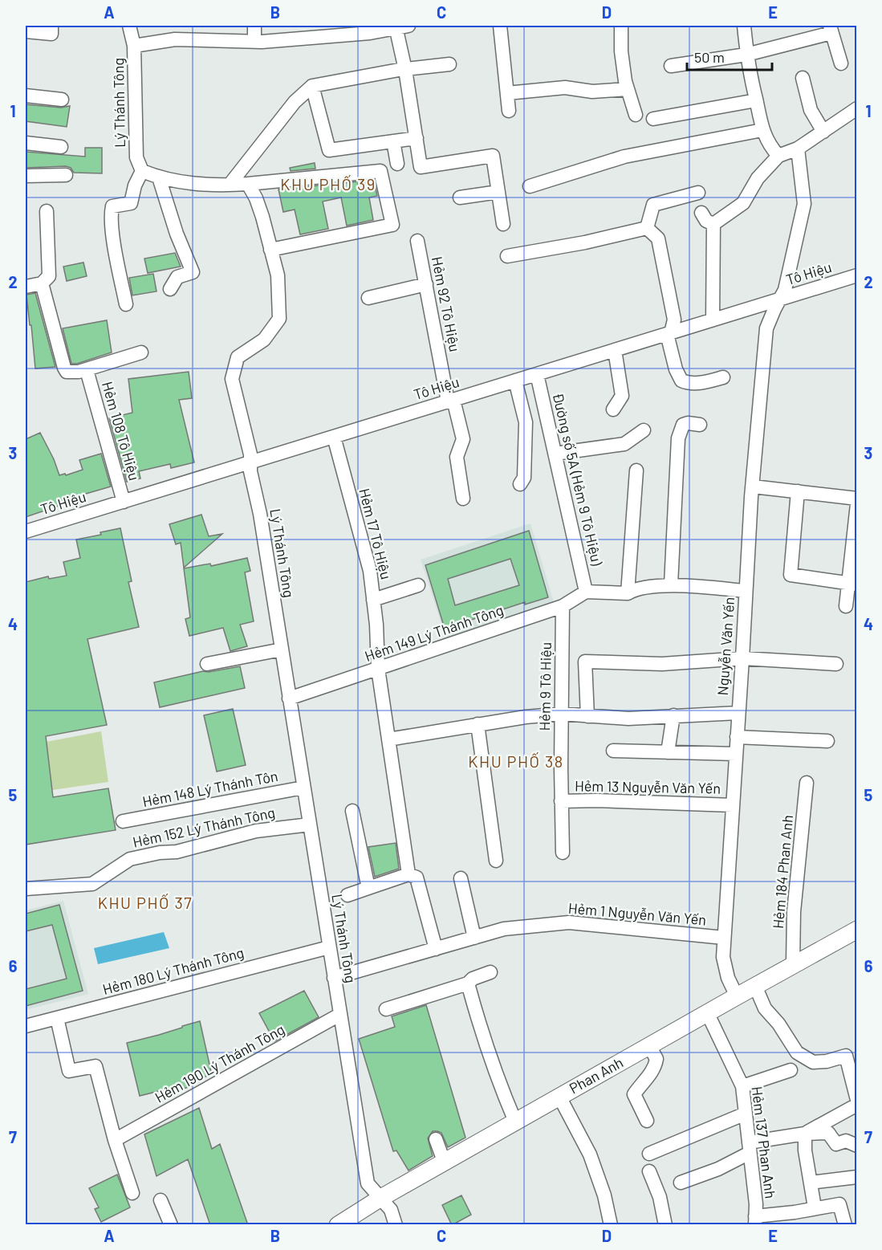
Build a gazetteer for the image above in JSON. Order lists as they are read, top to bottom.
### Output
{
  "streets": {
    "main road": ["Phan Anh"],
    "street": [
      "Lý Thánh Tông",
      "Tô Hiệu",
      "Hẻm 92 Tô Hiệu",
      "Hẻm 108 Tô Hiệu",
      "Đường số 5A (Hẻm 9 Tô Hiệu)",
      "Hẻm 17 Tô Hiệu",
      "Hẻm 149 Lý Thánh Tông",
      "Nguyễn Văn Yến",
      "Hẻm 9 Tô Hiệu",
      "Hẻm 13 Nguyễn Văn Yến",
      "Hẻm 148 Lý Thánh Tôn",
      "Hẻm 152 Lý Thánh Tông",
      "Hẻm 184 Phan Anh",
      "Hẻm 1 Nguyễn Văn Yến",
      "Hẻm 180 Lý Thánh Tông",
      "Hẻm 190 Lý Thánh Tông",
      "Hẻm 137 Phan Anh"
    ]
  },
  "crossings": [
    ["Lý Thánh Tông", "Tô Hiệu"],
    ["Lý Thánh Tông", "Hẻm 149 Lý Thánh Tông"],
    ["Lý Thánh Tông", "Hẻm 148 Lý Thánh Tôn"],
    ["Lý Thánh Tông", "Hẻm 152 Lý Thánh Tông"],
    ["Lý Thánh Tông", "Hẻm 1 Nguyễn Văn Yến"],
    ["Lý Thánh Tông", "Hẻm 180 Lý Thánh Tông"],
    ["Lý Thánh Tông", "Hẻm 190 Lý Thánh Tông"],
    ["Lý Thánh Tông", "Phan Anh"],
    ["Tô Hiệu", "Hẻm 92 Tô Hiệu"],
    ["Tô Hiệu", "Hẻm 108 Tô Hiệu"],
    ["Tô Hiệu", "Đường số 5A (Hẻm 9 Tô Hiệu)"],
    ["Tô Hiệu", "Hẻm 17 Tô Hiệu"],
    ["Tô Hiệu", "Nguyễn Văn Yến"],
    ["Đường số 5A (Hẻm 9 Tô Hiệu)", "Hẻm 149 Lý Thánh Tông"],
    ["Hẻm 17 Tô Hiệu", "Hẻm 149 Lý Thánh Tông"],
    ["Hẻm 149 Lý Thánh Tông", "Hẻm 9 Tô Hiệu"],
    ["Nguyễn Văn Yến", "Hẻm 13 Nguyễn Văn Yến"],
    ["Nguyễn Văn Yến", "Hẻm 1 Nguyễn Văn Yến"],
    ["Nguyễn Văn Yến", "Phan Anh"],
    ["Hẻm 9 Tô Hiệu", "Hẻm 13 Nguyễn Văn Yến"],
    ["Hẻm 184 Phan Anh", "Phan Anh"],
    ["Phan Anh", "Hẻm 137 Phan Anh"]
  ],
  "districts": ["KHU PHỐ 39", "KHU PHỐ 38", "KHU PHỐ 37"],
  "scale_bar": "50 m",
  "grid": {
    "columns": [
      "A",
      "B",
      "C",
      "D",
      "E"
    ],
    "rows": [
      "1",
      "2",
      "3",
      "4",
      "5",
      "6",
      "7"
    ]
  }
}
